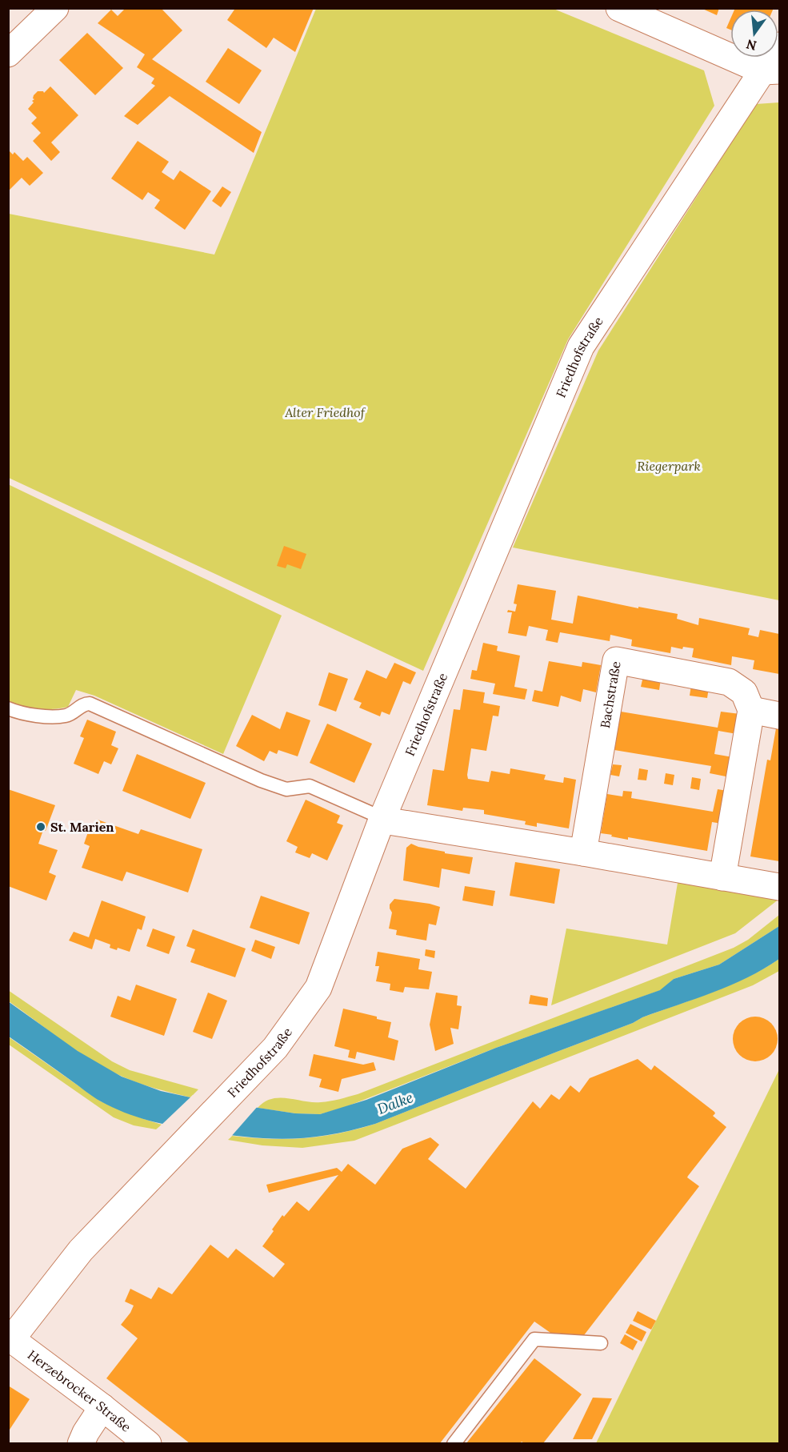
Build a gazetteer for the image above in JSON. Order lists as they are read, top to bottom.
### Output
{
  "streets": {
    "street": ["Friedhofstraße", "Bachstraße", "Herzebrocker Straße"]
  },
  "crossings": [
    ["Friedhofstraße", "Herzebrocker Straße"]
  ],
  "water": ["Dalke"],
  "parks": ["Alter Friedhof", "Riegerpark"],
  "places": ["St. Marien"],
  "north": "bottom"
}
